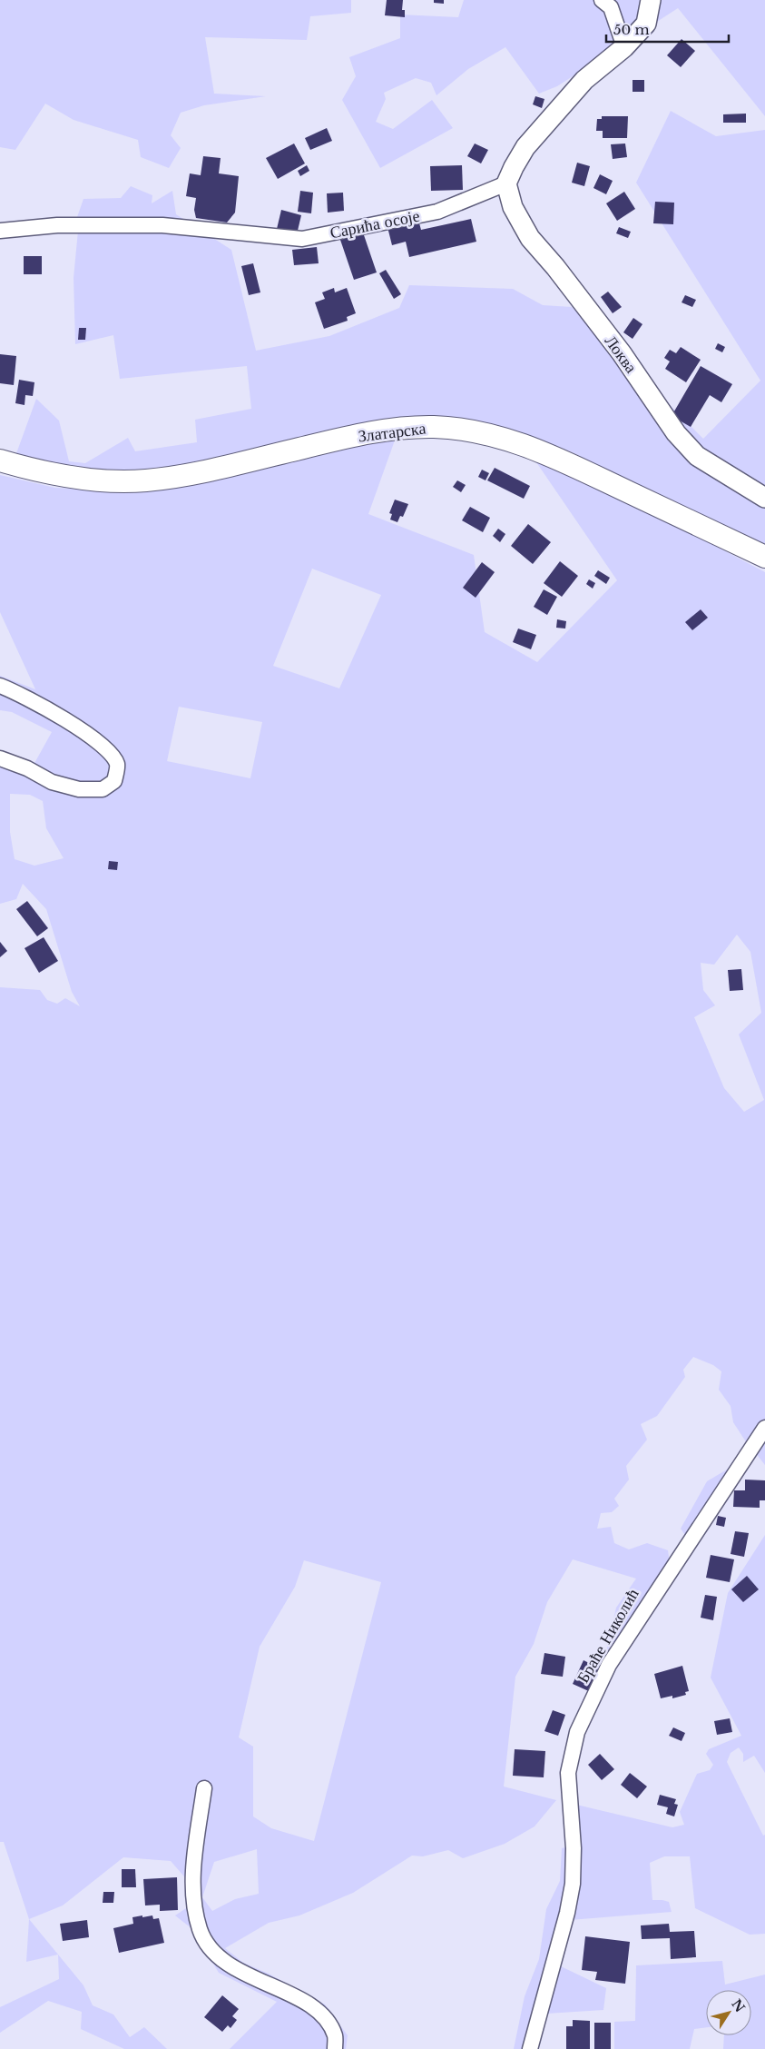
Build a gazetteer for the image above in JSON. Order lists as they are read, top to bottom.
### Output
{
  "streets": {
    "main road": ["Златарска"],
    "street": ["Сарића осоје", "Локва", "Браће Николић"]
  },
  "crossings": [
    ["Сарића осоје", "Локва"]
  ],
  "scale_bar": "50 m",
  "north": "top right"
}
